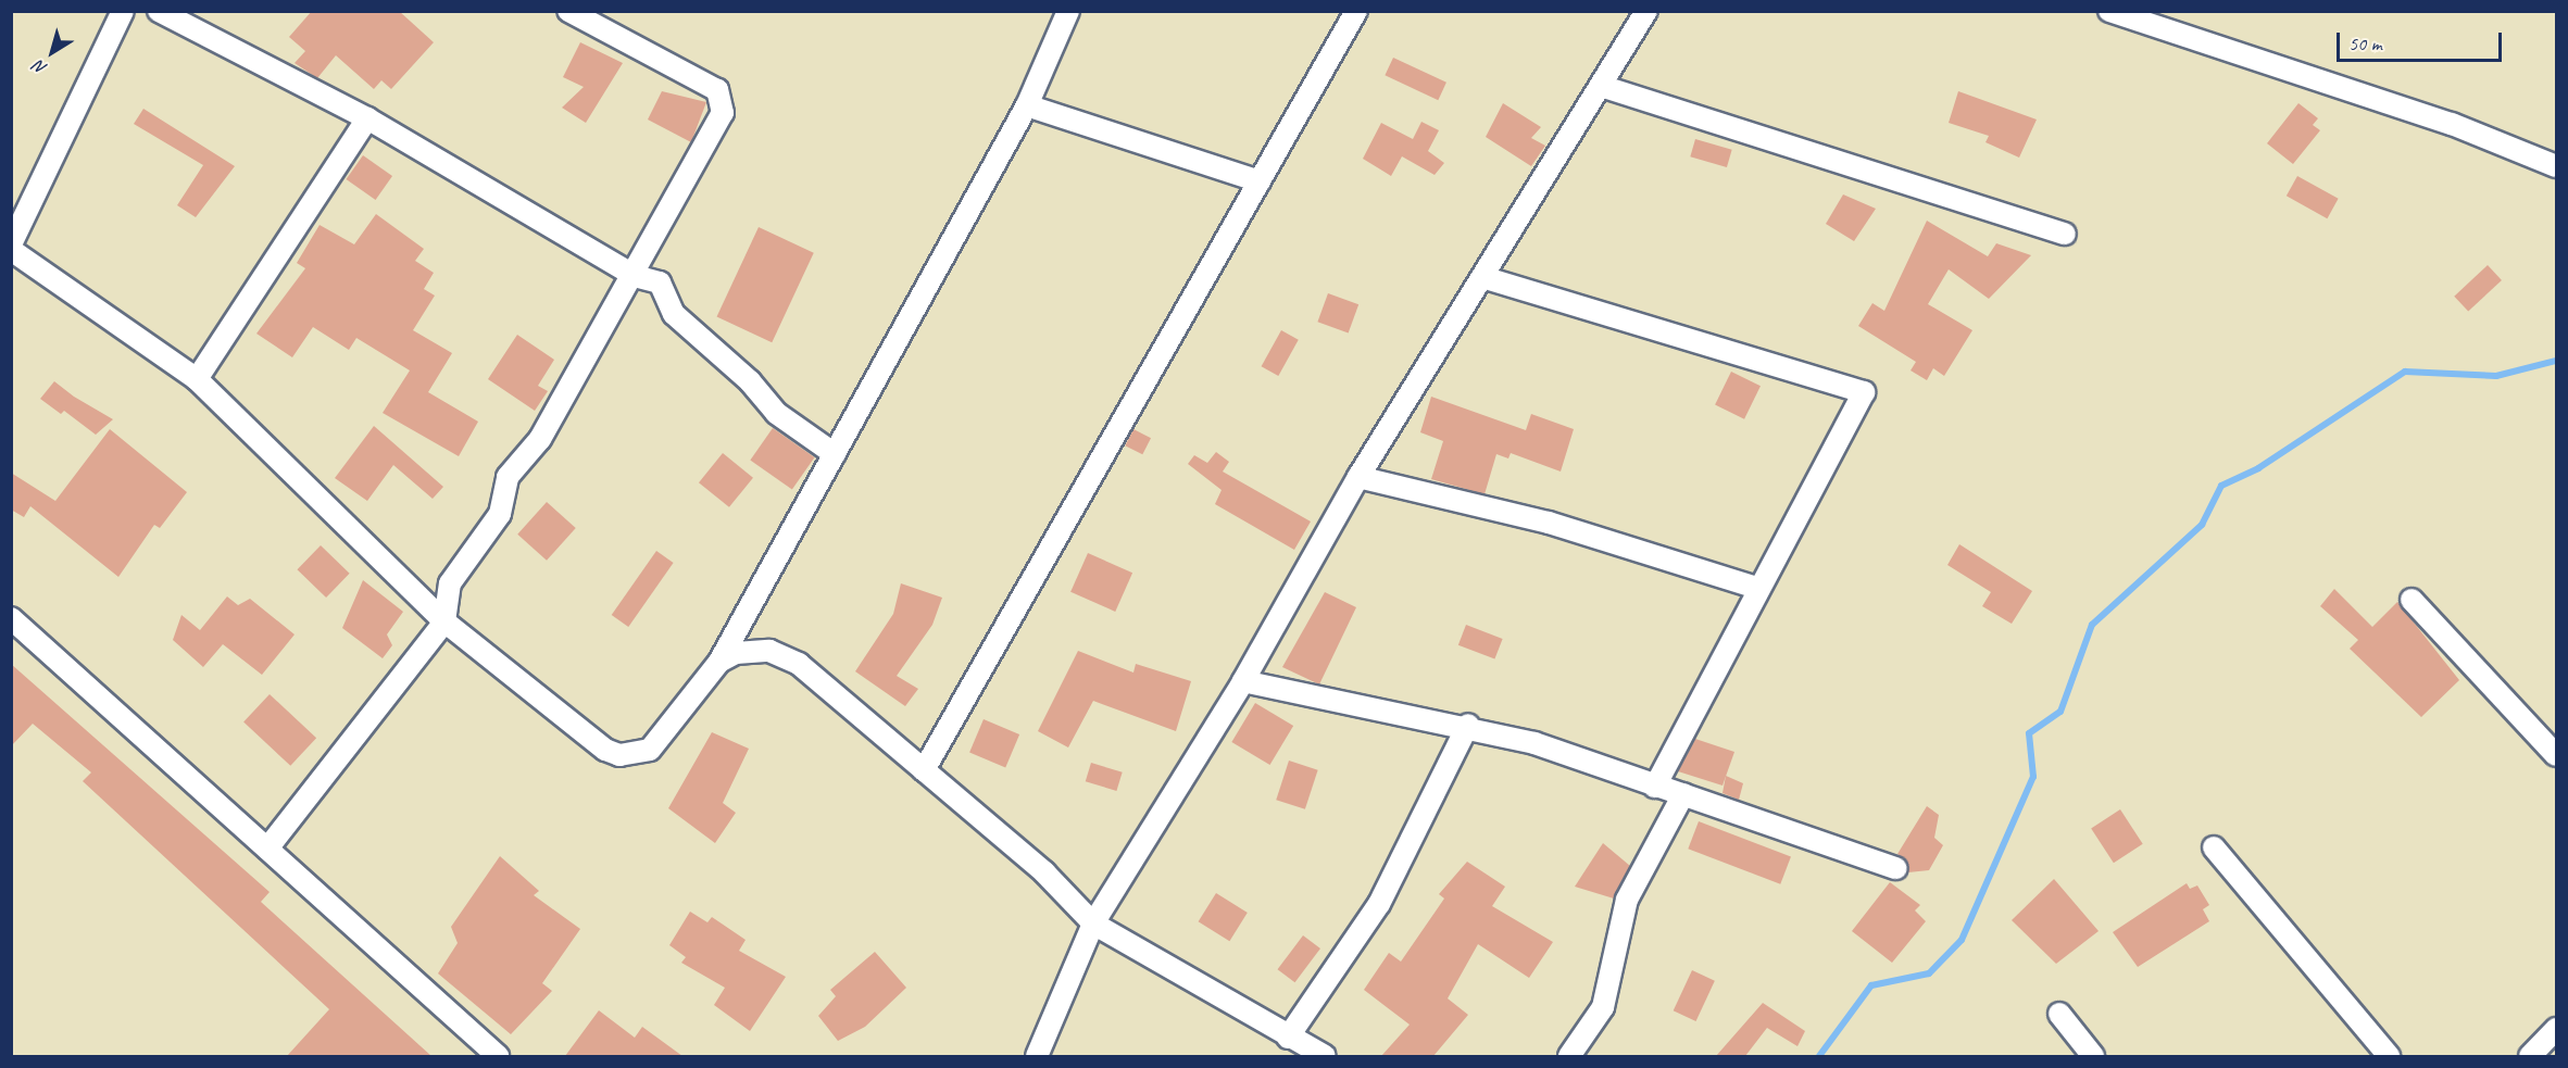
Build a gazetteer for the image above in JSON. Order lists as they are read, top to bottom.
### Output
{
  "scale_bar": "50 m",
  "north": "bottom left"
}
